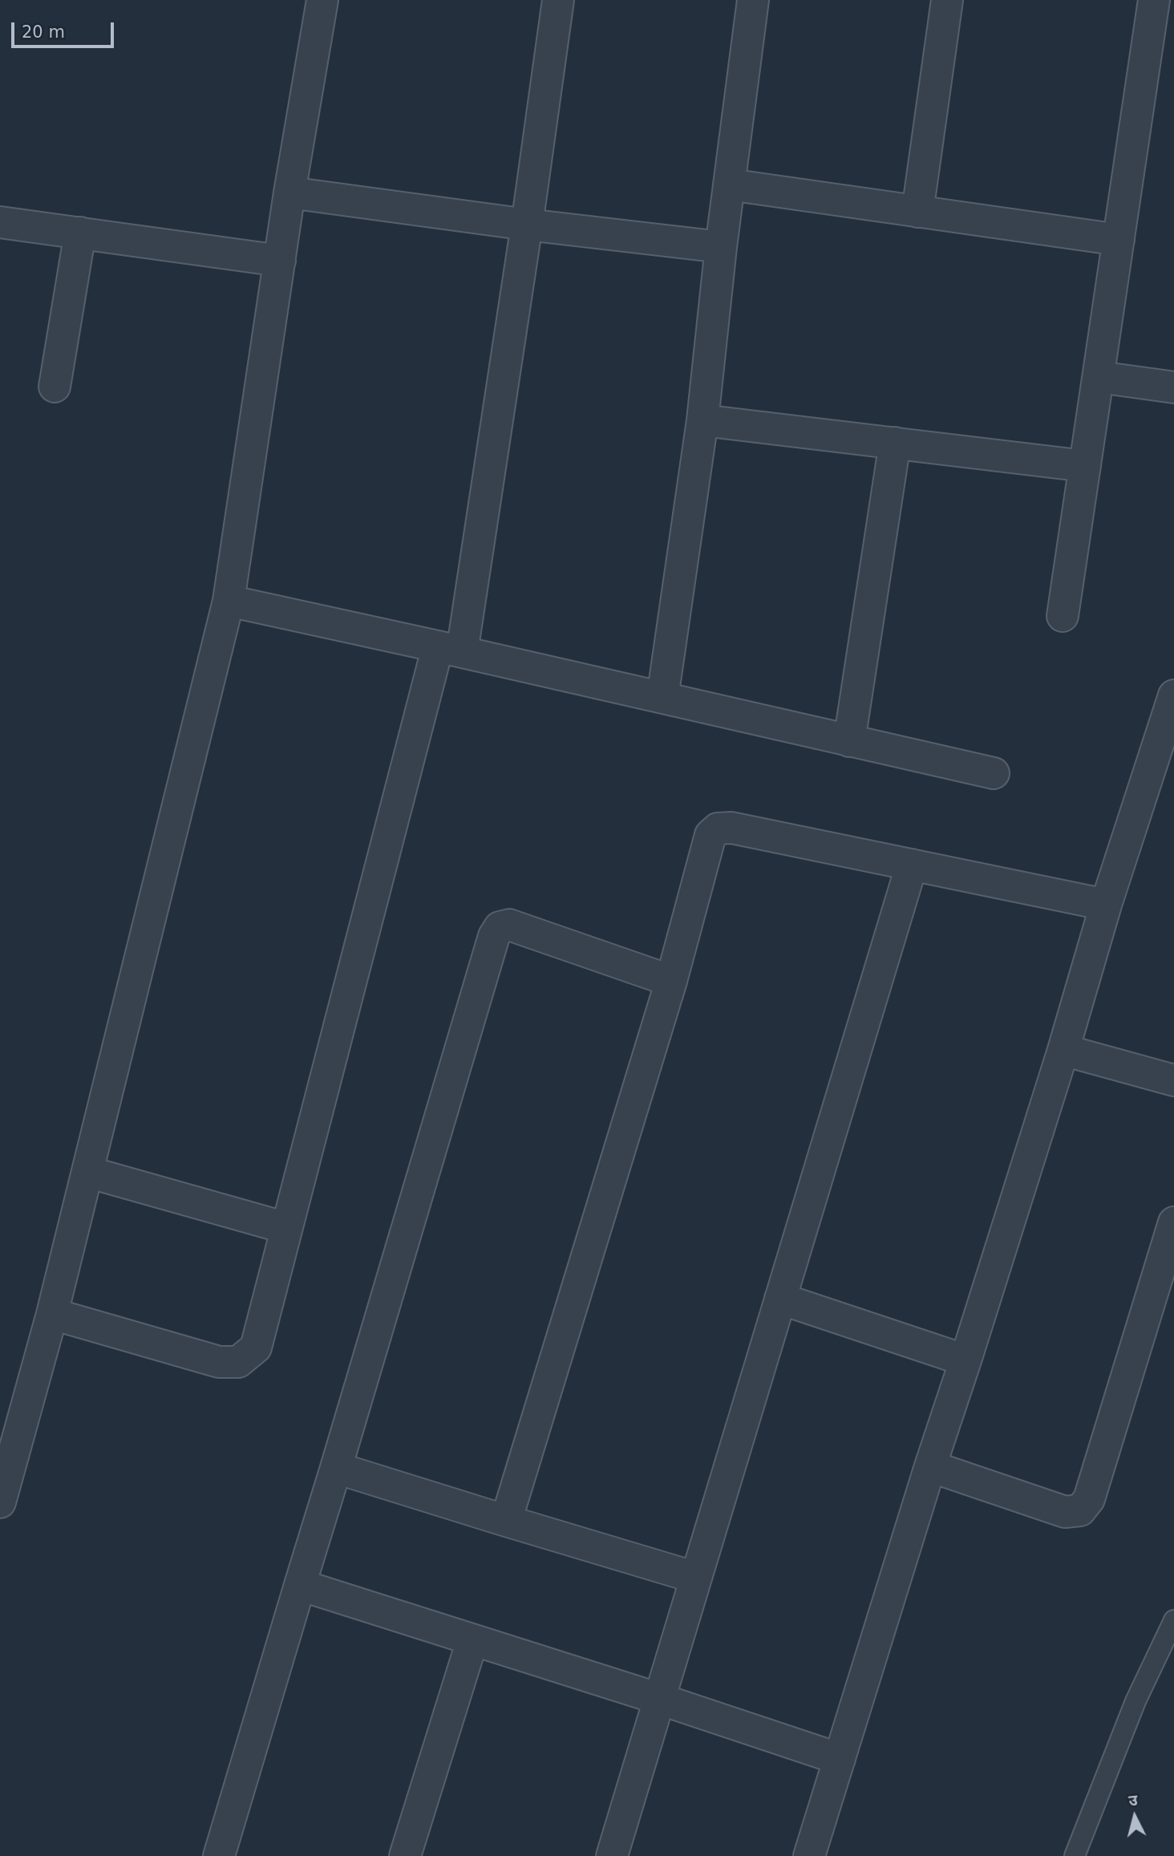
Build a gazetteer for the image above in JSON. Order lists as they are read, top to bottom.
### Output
{
  "scale_bar": "20 m",
  "north": "top"
}
